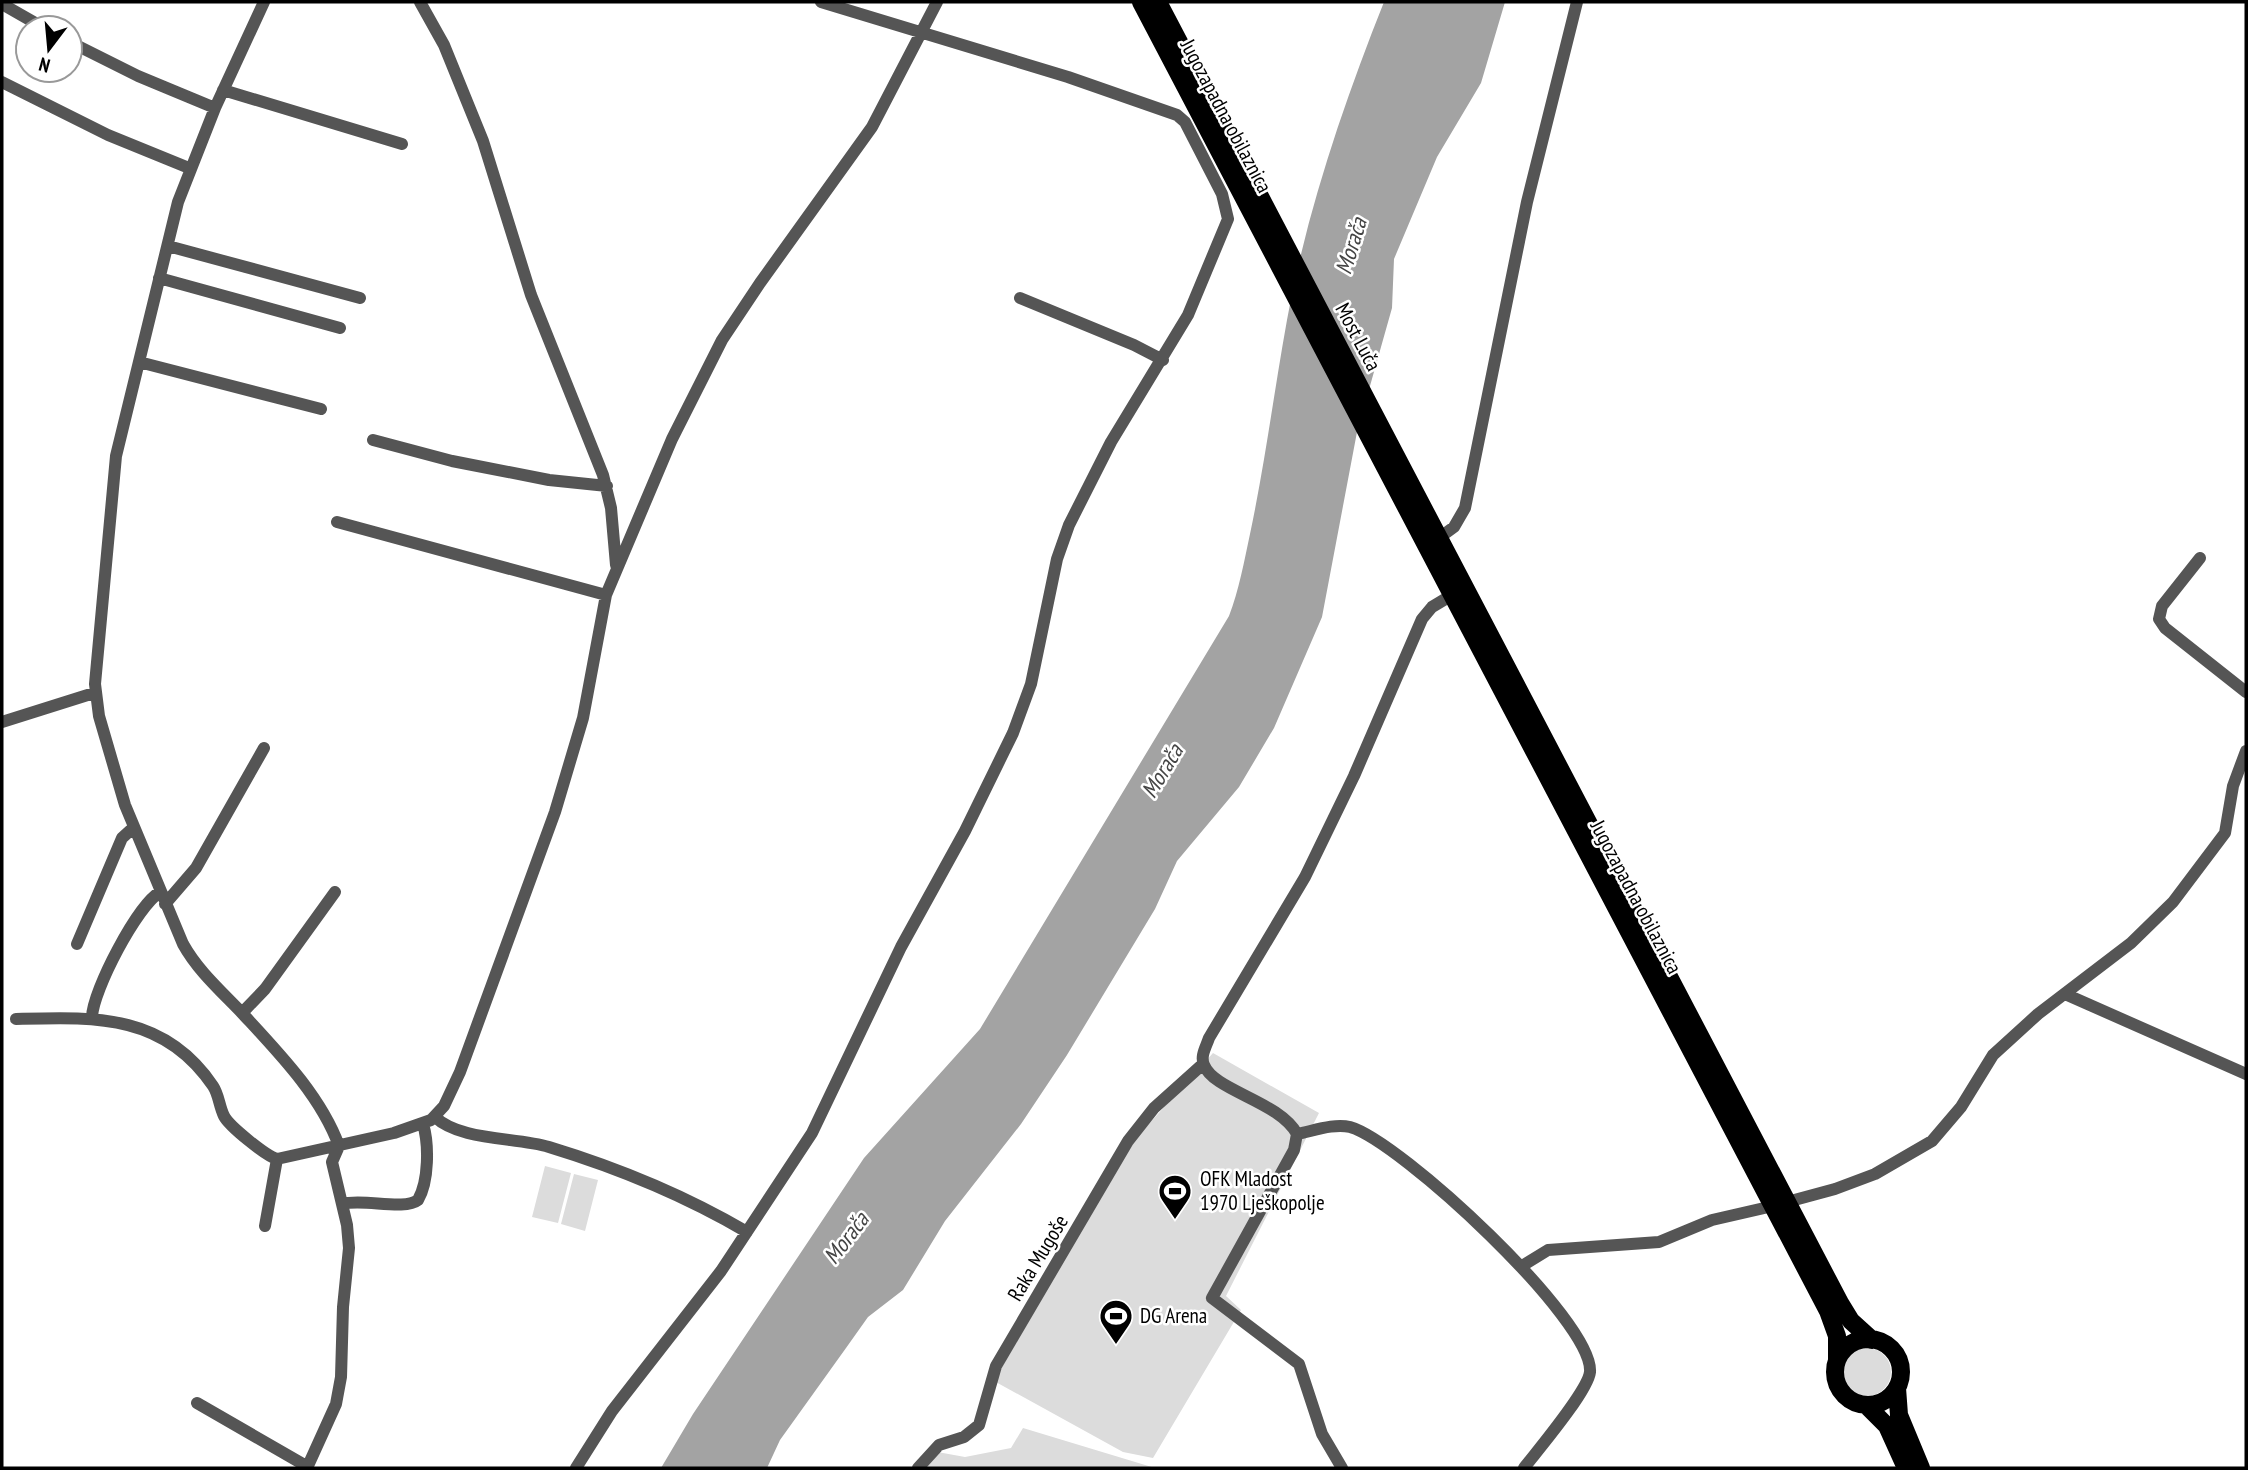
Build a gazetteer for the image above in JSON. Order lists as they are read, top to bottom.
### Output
{
  "streets": {
    "main road": ["Jugozapadna obilaznica", "Most Luča"],
    "street": ["Raka Mugoše"]
  },
  "crossings": [
    ["Jugozapadna obilaznica", "Most Luča"]
  ],
  "water": ["Morača"],
  "places": {
    "sports": ["OFK Mladost 1970 Lješkopolje", "DG Arena"]
  },
  "north": "bottom"
}
